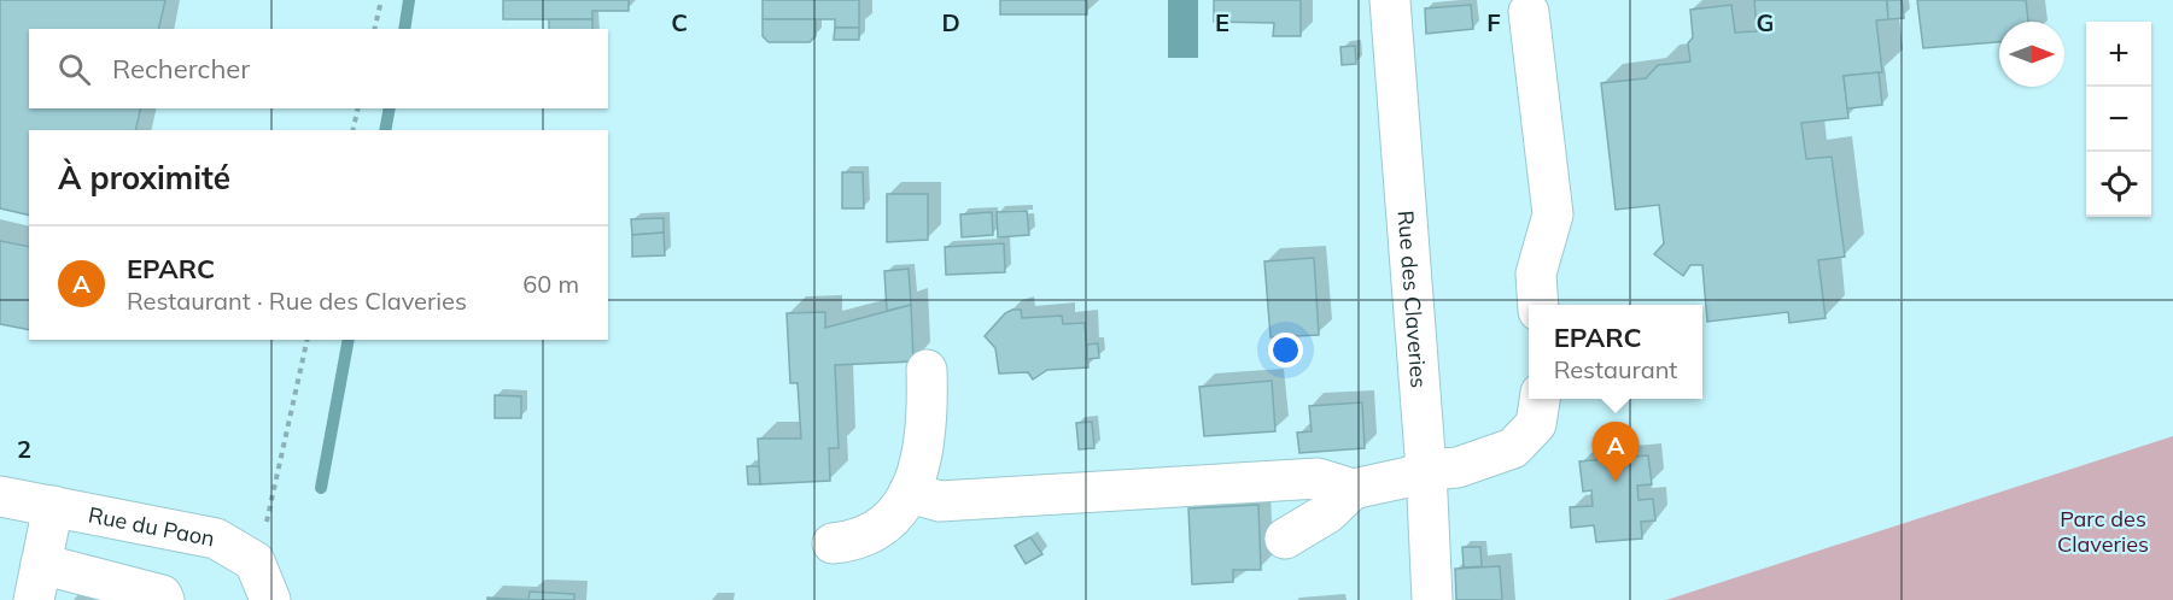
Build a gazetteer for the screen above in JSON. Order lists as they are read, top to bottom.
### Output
{
  "streets": {
    "street": ["Rue des Claveries", "Rue du Paon"]
  },
  "parks": ["Parc des Claveries"],
  "north": "right",
  "page": {
    "map_buttons": ["+", "−"],
    "search": "Rechercher",
    "heading": "À proximité",
    "list": [
      {
        "mark": "A",
        "name": "EPARC",
        "note": "Restaurant · Rue des Claveries",
        "value": "60 m"
      }
    ],
    "popup": ["EPARC", "Restaurant"],
    "pins": "A"
  },
  "grid": {
    "columns": [
      "C",
      "D",
      "E",
      "F",
      "G"
    ],
    "rows": ["2"]
  }
}
